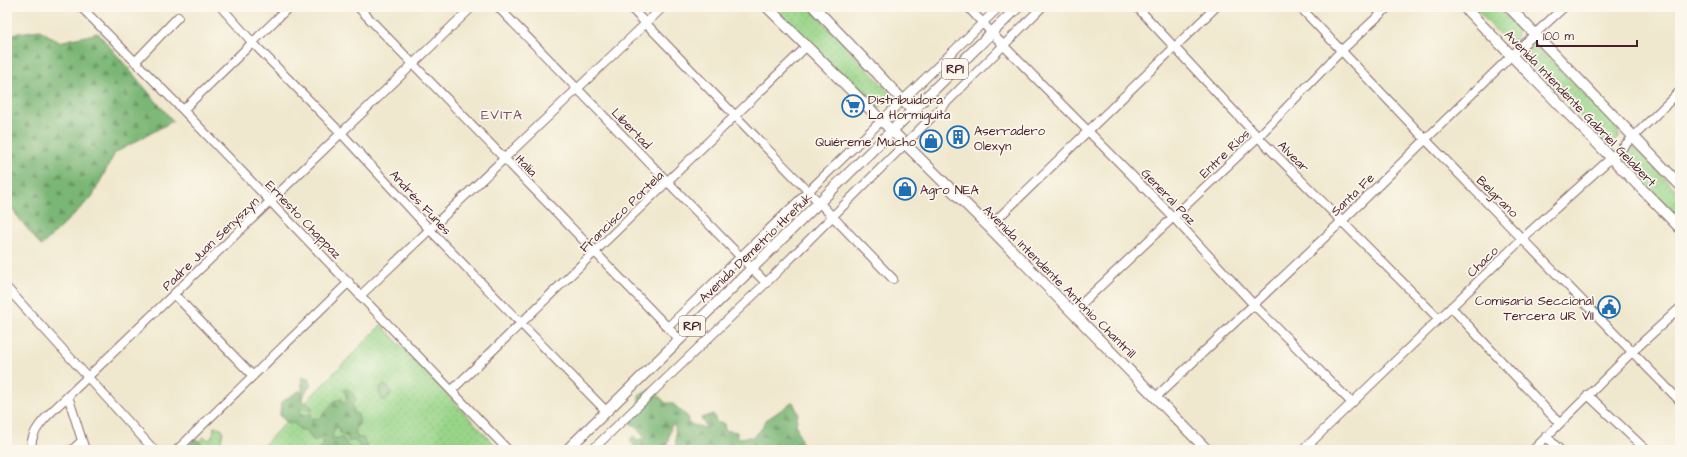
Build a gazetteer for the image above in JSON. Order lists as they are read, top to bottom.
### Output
{
  "streets": {
    "main road": [
      "RP1",
      "Avenida Intendente Gabriel Gelabert",
      "Avenida Demetrio Hreñuk",
      "Avenida Intendente Antonio Chantrill"
    ],
    "street": [
      "Libertad",
      "Entre Ríos",
      "Alvear",
      "Italia",
      "Santa Fe",
      "General Paz",
      "Belgrano",
      "Andrés Funes",
      "Francisco Portela",
      "Ernesto Chappaz",
      "Padre Juan Senyszyn",
      "Chaco"
    ]
  },
  "crossings": [
    ["RP1", "General Paz"],
    ["RP1", "Avenida Demetrio Hreñuk"],
    ["RP1", "Avenida Intendente Antonio Chantrill"],
    ["Avenida Intendente Gabriel Gelabert", "Santa Fe"],
    ["Avenida Intendente Gabriel Gelabert", "Chaco"],
    ["Libertad", "Francisco Portela"],
    ["Libertad", "Avenida Demetrio Hreñuk"],
    ["Entre Ríos", "Alvear"],
    ["Entre Ríos", "General Paz"],
    ["Entre Ríos", "Belgrano"],
    ["Entre Ríos", "Avenida Intendente Antonio Chantrill"],
    ["Alvear", "Santa Fe"],
    ["Alvear", "Chaco"],
    ["Italia", "Francisco Portela"],
    ["Italia", "Padre Juan Senyszyn"],
    ["Italia", "Avenida Demetrio Hreñuk"],
    ["Santa Fe", "General Paz"],
    ["Santa Fe", "Belgrano"],
    ["Santa Fe", "Avenida Intendente Antonio Chantrill"],
    ["General Paz", "Chaco"],
    ["Belgrano", "Chaco"],
    ["Andrés Funes", "Francisco Portela"],
    ["Andrés Funes", "Padre Juan Senyszyn"],
    ["Andrés Funes", "Avenida Demetrio Hreñuk"],
    ["Francisco Portela", "Ernesto Chappaz"],
    ["Francisco Portela", "Avenida Intendente Antonio Chantrill"],
    ["Ernesto Chappaz", "Padre Juan Senyszyn"],
    ["Avenida Demetrio Hreñuk", "Avenida Intendente Antonio Chantrill"]
  ],
  "districts": ["EVITA"],
  "places": {
    "supermarket": ["Distribuidora La Hormiguita"],
    "building": ["Aserradero Olexyn"],
    "shop": ["Quiéreme Mucho", "Agro NEA"],
    "public building": ["Comisaría Seccional Tercera UR VII"]
  },
  "scale_bar": "100 m"
}
